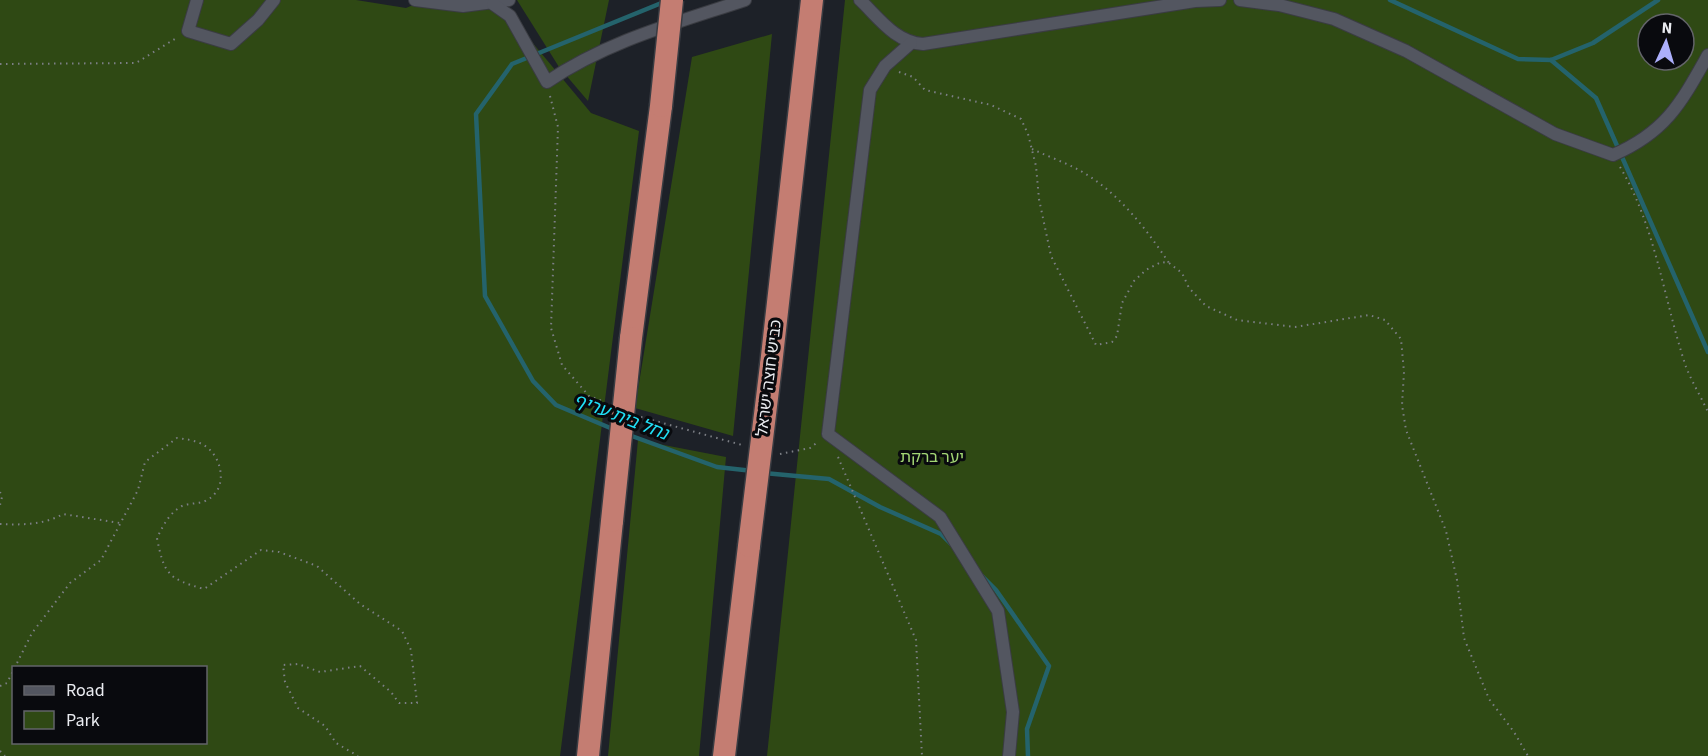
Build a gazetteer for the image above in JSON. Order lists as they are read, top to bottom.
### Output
{
  "streets": {
    "highway": ["כביש חוצה ישראל"]
  },
  "water": ["נחל בית עריף"],
  "parks": ["יער ברקת"],
  "legend": ["Road", "Park"],
  "north": "top"
}
